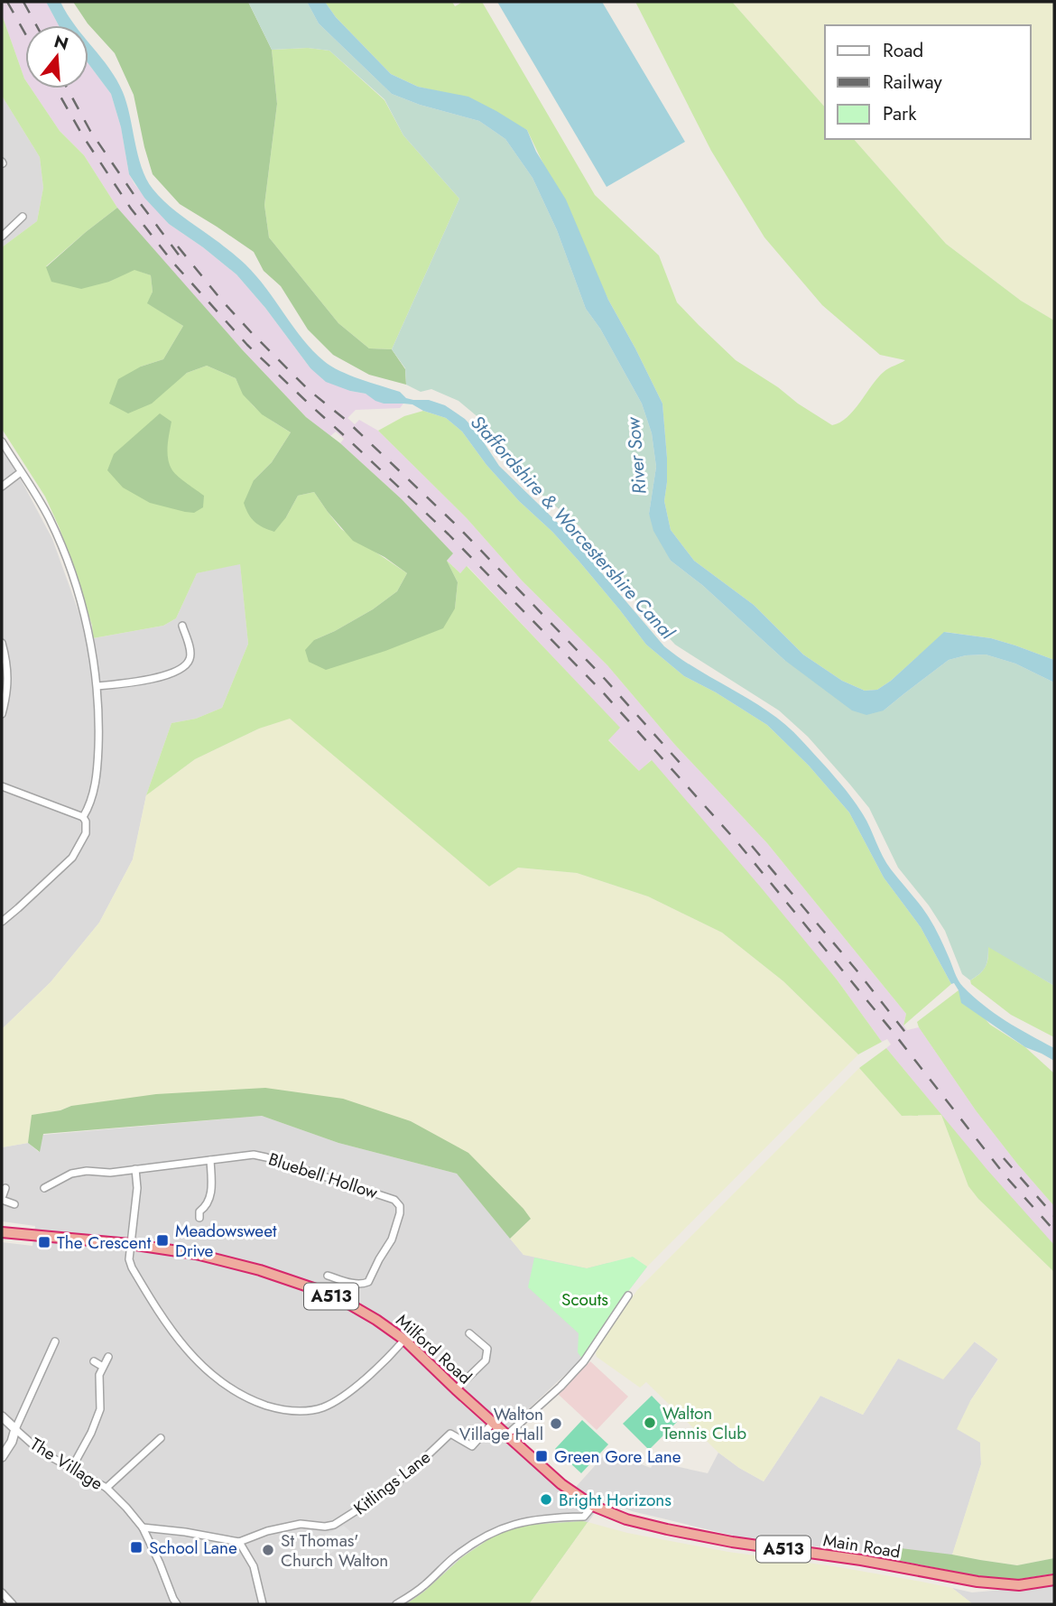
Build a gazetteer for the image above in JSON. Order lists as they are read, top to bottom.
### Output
{
  "streets": {
    "highway": ["A513", "Milford Road", "Main Road"],
    "street": ["Bluebell Hollow", "The Village", "Kitlings Lane"]
  },
  "crossings": [
    ["Milford Road", "Kitlings Lane"],
    ["Milford Road", "Main Road"]
  ],
  "water": ["River Sow", "Staffordshire & Worcestershire Canal"],
  "parks": ["Scouts"],
  "places": {
    "transit": [
      "Meadowsweet Drive",
      "The Crescent",
      "Green Gore Lane",
      "School Lane"
    ],
    "other": [
      "Walton Tennis Club",
      "Walton Village Hall",
      "Bright Horizons",
      "St Thomas' Church Walton"
    ]
  },
  "legend": ["Road", "Railway", "Park"],
  "north": "top"
}
